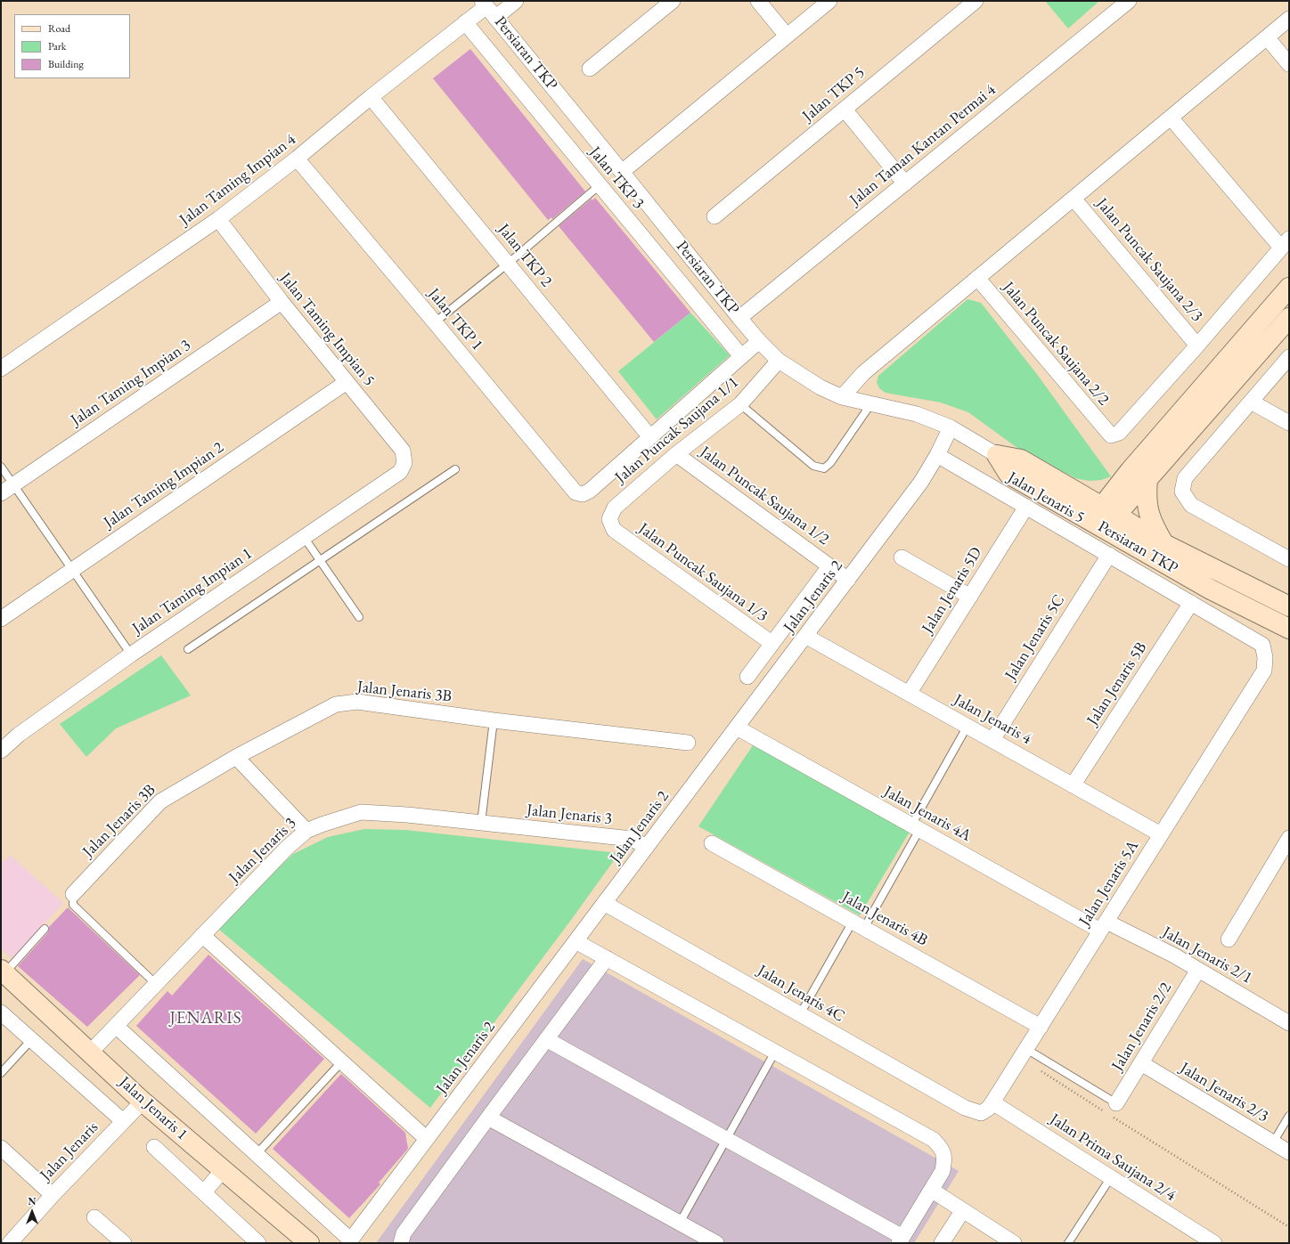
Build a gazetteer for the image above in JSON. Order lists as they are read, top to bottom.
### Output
{
  "streets": {
    "street": [
      "Persiaran TKP",
      "Jalan TKP 5",
      "Jalan Taman Kantan Permai 4",
      "Jalan TKP 3",
      "Jalan Taming Impian 4",
      "Jalan TKP 2",
      "Jalan Puncak Saujana 2/3",
      "Jalan TKP 1",
      "Jalan Taming Impian 5",
      "Jalan Puncak Saujana 2/2",
      "Jalan Taming Impian 3",
      "Jalan Puncak Saujana 1/1",
      "Jalan Taming Impian 2",
      "Jalan Puncak Saujana 1/2",
      "Jalan Jenaris 5",
      "Jalan Puncak Saujana 1/3",
      "Jalan Jenaris 5D",
      "Jalan Taming Impian 1",
      "Jalan Jenaris 2",
      "Jalan Jenaris 5C",
      "Jalan Jenaris 5B",
      "Jalan Jenaris 3B",
      "Jalan Jenaris 4",
      "Jalan Jenaris 4A",
      "Jalan Jenaris 3",
      "Jalan Jenaris 5A",
      "Jalan Jenaris 4B",
      "Jalan Jenaris 2/1",
      "Jalan Jenaris 4C",
      "Jalan Jenaris 2/2",
      "Jalan Jenaris 2/3",
      "Jalan Jenaris 1",
      "Jalan Jenaris",
      "Jalan Prima Saujana 2/4"
    ]
  },
  "crossings": [
    ["Persiaran TKP", "Jalan Taman Kantan Permai 4"],
    ["Persiaran TKP", "Jalan Taming Impian 4"],
    ["Persiaran TKP", "Jalan Puncak Saujana 1/1"],
    ["Persiaran TKP", "Jalan Jenaris 2"],
    ["Jalan TKP 3", "Jalan Taming Impian 4"],
    ["Jalan Taming Impian 4", "Jalan TKP 2"],
    ["Jalan Taming Impian 4", "Jalan TKP 1"],
    ["Jalan Taming Impian 4", "Jalan Taming Impian 5"],
    ["Jalan TKP 2", "Jalan TKP 1"],
    ["Jalan Puncak Saujana 2/3", "Jalan Puncak Saujana 2/2"],
    ["Jalan Taming Impian 5", "Jalan Taming Impian 3"],
    ["Jalan Taming Impian 5", "Jalan Taming Impian 2"],
    ["Jalan Taming Impian 5", "Jalan Taming Impian 1"],
    ["Jalan Puncak Saujana 1/1", "Jalan Puncak Saujana 1/2"],
    ["Jalan Puncak Saujana 1/1", "Jalan Puncak Saujana 1/3"],
    ["Jalan Puncak Saujana 1/2", "Jalan Jenaris 2"],
    ["Jalan Jenaris 5", "Jalan Jenaris 5D"],
    ["Jalan Jenaris 5", "Jalan Jenaris 2"],
    ["Jalan Jenaris 5", "Jalan Jenaris 5C"],
    ["Jalan Jenaris 5", "Jalan Jenaris 5B"],
    ["Jalan Jenaris 5", "Jalan Jenaris 5A"],
    ["Jalan Jenaris 5D", "Jalan Jenaris 4"],
    ["Jalan Jenaris 2", "Jalan Jenaris 4"],
    ["Jalan Jenaris 2", "Jalan Jenaris 4A"],
    ["Jalan Jenaris 2", "Jalan Jenaris 3"],
    ["Jalan Jenaris 2", "Jalan Jenaris 4C"],
    ["Jalan Jenaris 5C", "Jalan Jenaris 4"],
    ["Jalan Jenaris 5B", "Jalan Jenaris 4"],
    ["Jalan Jenaris 4", "Jalan Jenaris 5A"],
    ["Jalan Jenaris 4A", "Jalan Jenaris 5A"],
    ["Jalan Jenaris 4A", "Jalan Jenaris 2/1"],
    ["Jalan Jenaris 3", "Jalan Jenaris 1"],
    ["Jalan Jenaris 5A", "Jalan Jenaris 4B"],
    ["Jalan Jenaris 5A", "Jalan Jenaris 2/1"],
    ["Jalan Jenaris 5A", "Jalan Jenaris 4C"],
    ["Jalan Jenaris 5A", "Jalan Prima Saujana 2/4"],
    ["Jalan Jenaris 2/1", "Jalan Jenaris 2/2"],
    ["Jalan Jenaris 2/2", "Jalan Jenaris 2/3"],
    ["Jalan Jenaris 1", "Jalan Jenaris"]
  ],
  "districts": ["JENARIS"],
  "legend": ["Road", "Park", "Building"],
  "north": "top"
}
